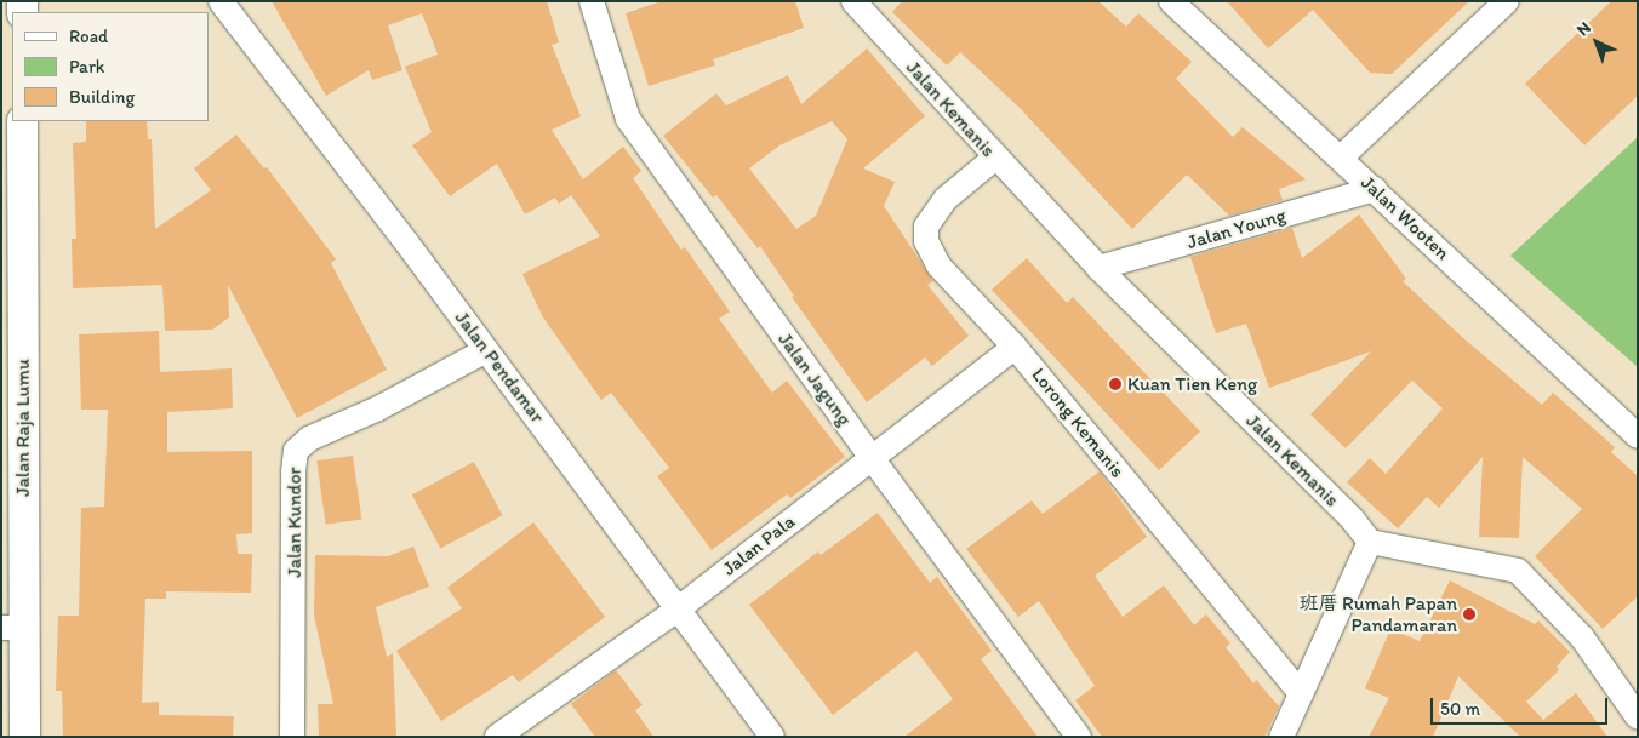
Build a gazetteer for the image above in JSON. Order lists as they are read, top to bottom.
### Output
{
  "streets": {
    "street": [
      "Jalan Kemanis",
      "Jalan Wooten",
      "Jalan Young",
      "Jalan Pendamar",
      "Jalan Jagung",
      "Lorong Kemanis",
      "Jalan Raja Lumu",
      "Jalan Kundor",
      "Jalan Pala"
    ]
  },
  "crossings": [
    ["Jalan Kemanis", "Jalan Young"],
    ["Jalan Kemanis", "Lorong Kemanis"],
    ["Jalan Wooten", "Jalan Young"],
    ["Jalan Pendamar", "Jalan Kundor"],
    ["Jalan Pendamar", "Jalan Pala"],
    ["Jalan Jagung", "Jalan Pala"],
    ["Lorong Kemanis", "Jalan Pala"]
  ],
  "places": ["Kuan Tien Keng", "班厝 Rumah Papan Pandamaran"],
  "legend": ["Road", "Park", "Building"],
  "scale_bar": "50 m",
  "north": "top left"
}
